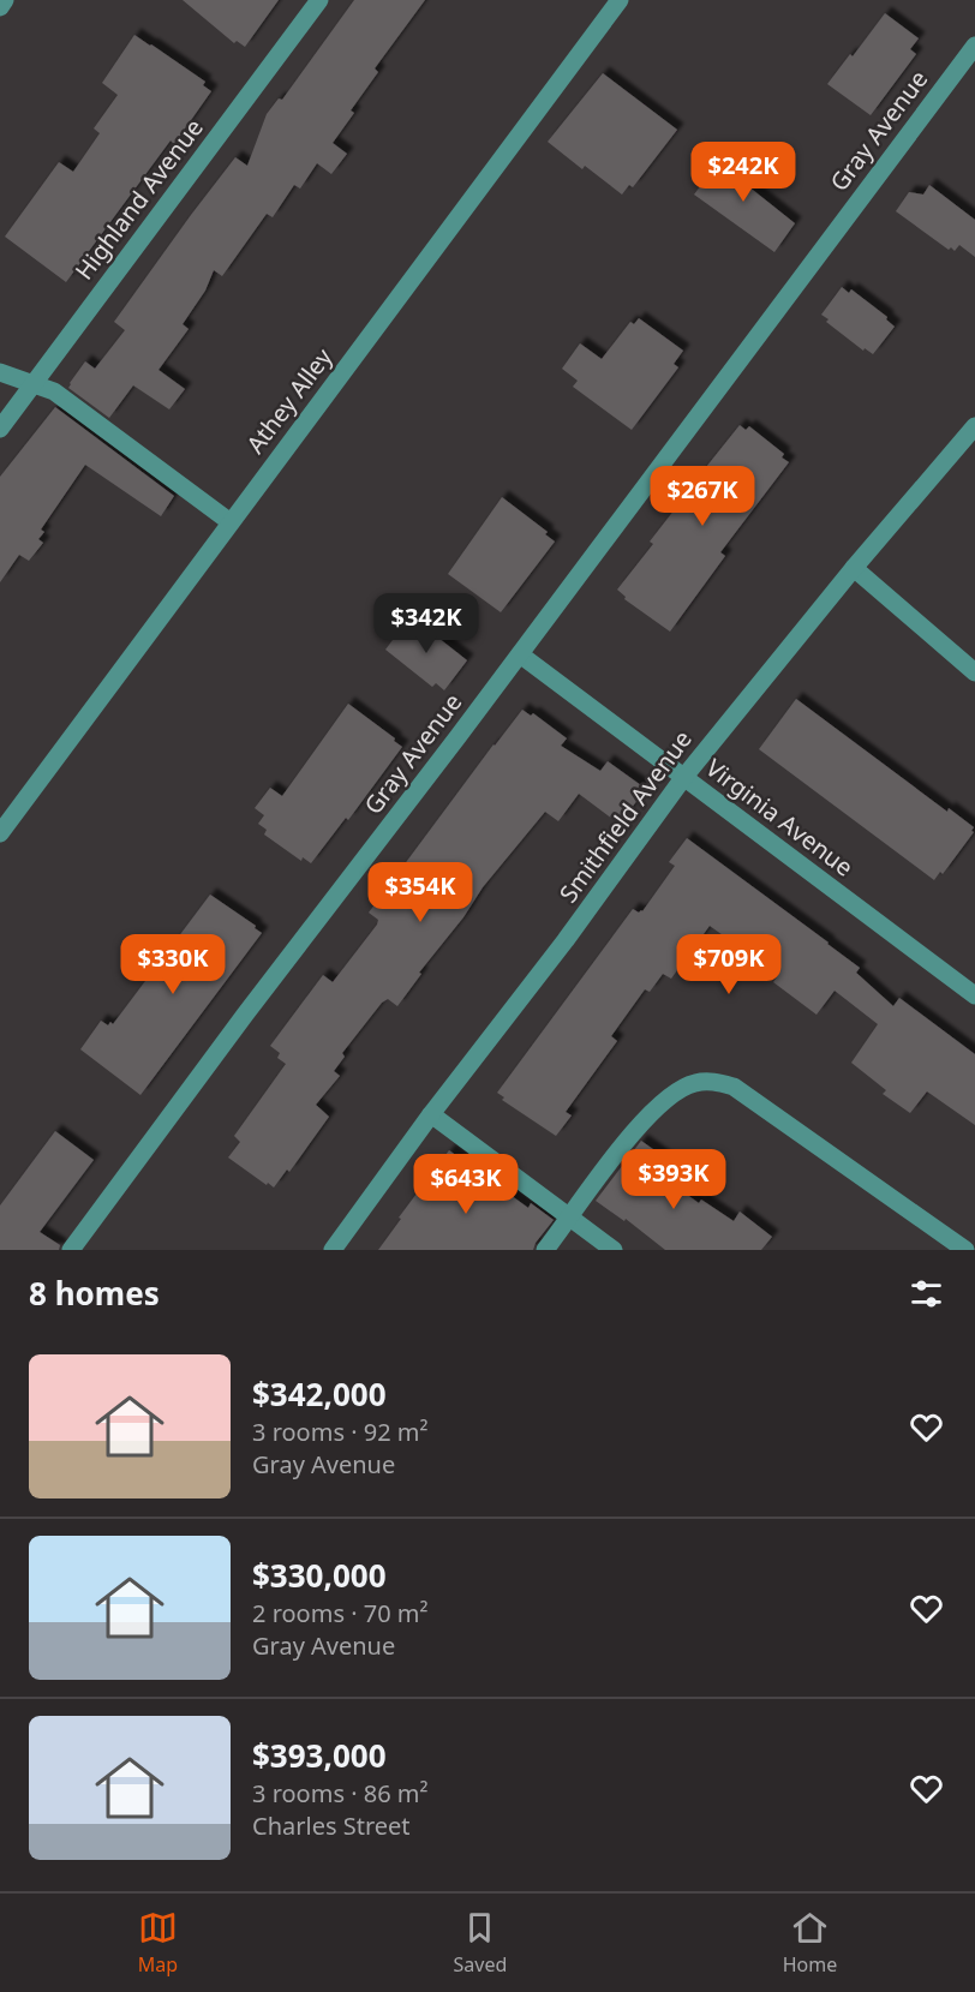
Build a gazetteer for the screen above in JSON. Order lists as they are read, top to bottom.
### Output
{
  "streets": {
    "street": [
      "Gray Avenue",
      "Highland Avenue",
      "Athey Alley",
      "Smithfield Avenue",
      "Virginia Avenue"
    ]
  },
  "crossings": [
    ["Gray Avenue", "Virginia Avenue"],
    ["Smithfield Avenue", "Virginia Avenue"]
  ],
  "page": {
    "price": [
      "$242K",
      "$267K",
      "$342K",
      "$354K",
      "$330K",
      "$709K",
      "$393K",
      "$643K"
    ],
    "heading": "8 homes",
    "list": [
      {
        "name": "$342,000",
        "note": "3 rooms · 92 m² · Gray Avenue"
      },
      {
        "name": "$330,000",
        "note": "2 rooms · 70 m² · Gray Avenue"
      },
      {
        "name": "$393,000",
        "note": "3 rooms · 86 m² · Charles Street"
      }
    ],
    "tabs": ["Map", "Saved", "Home"]
  }
}
